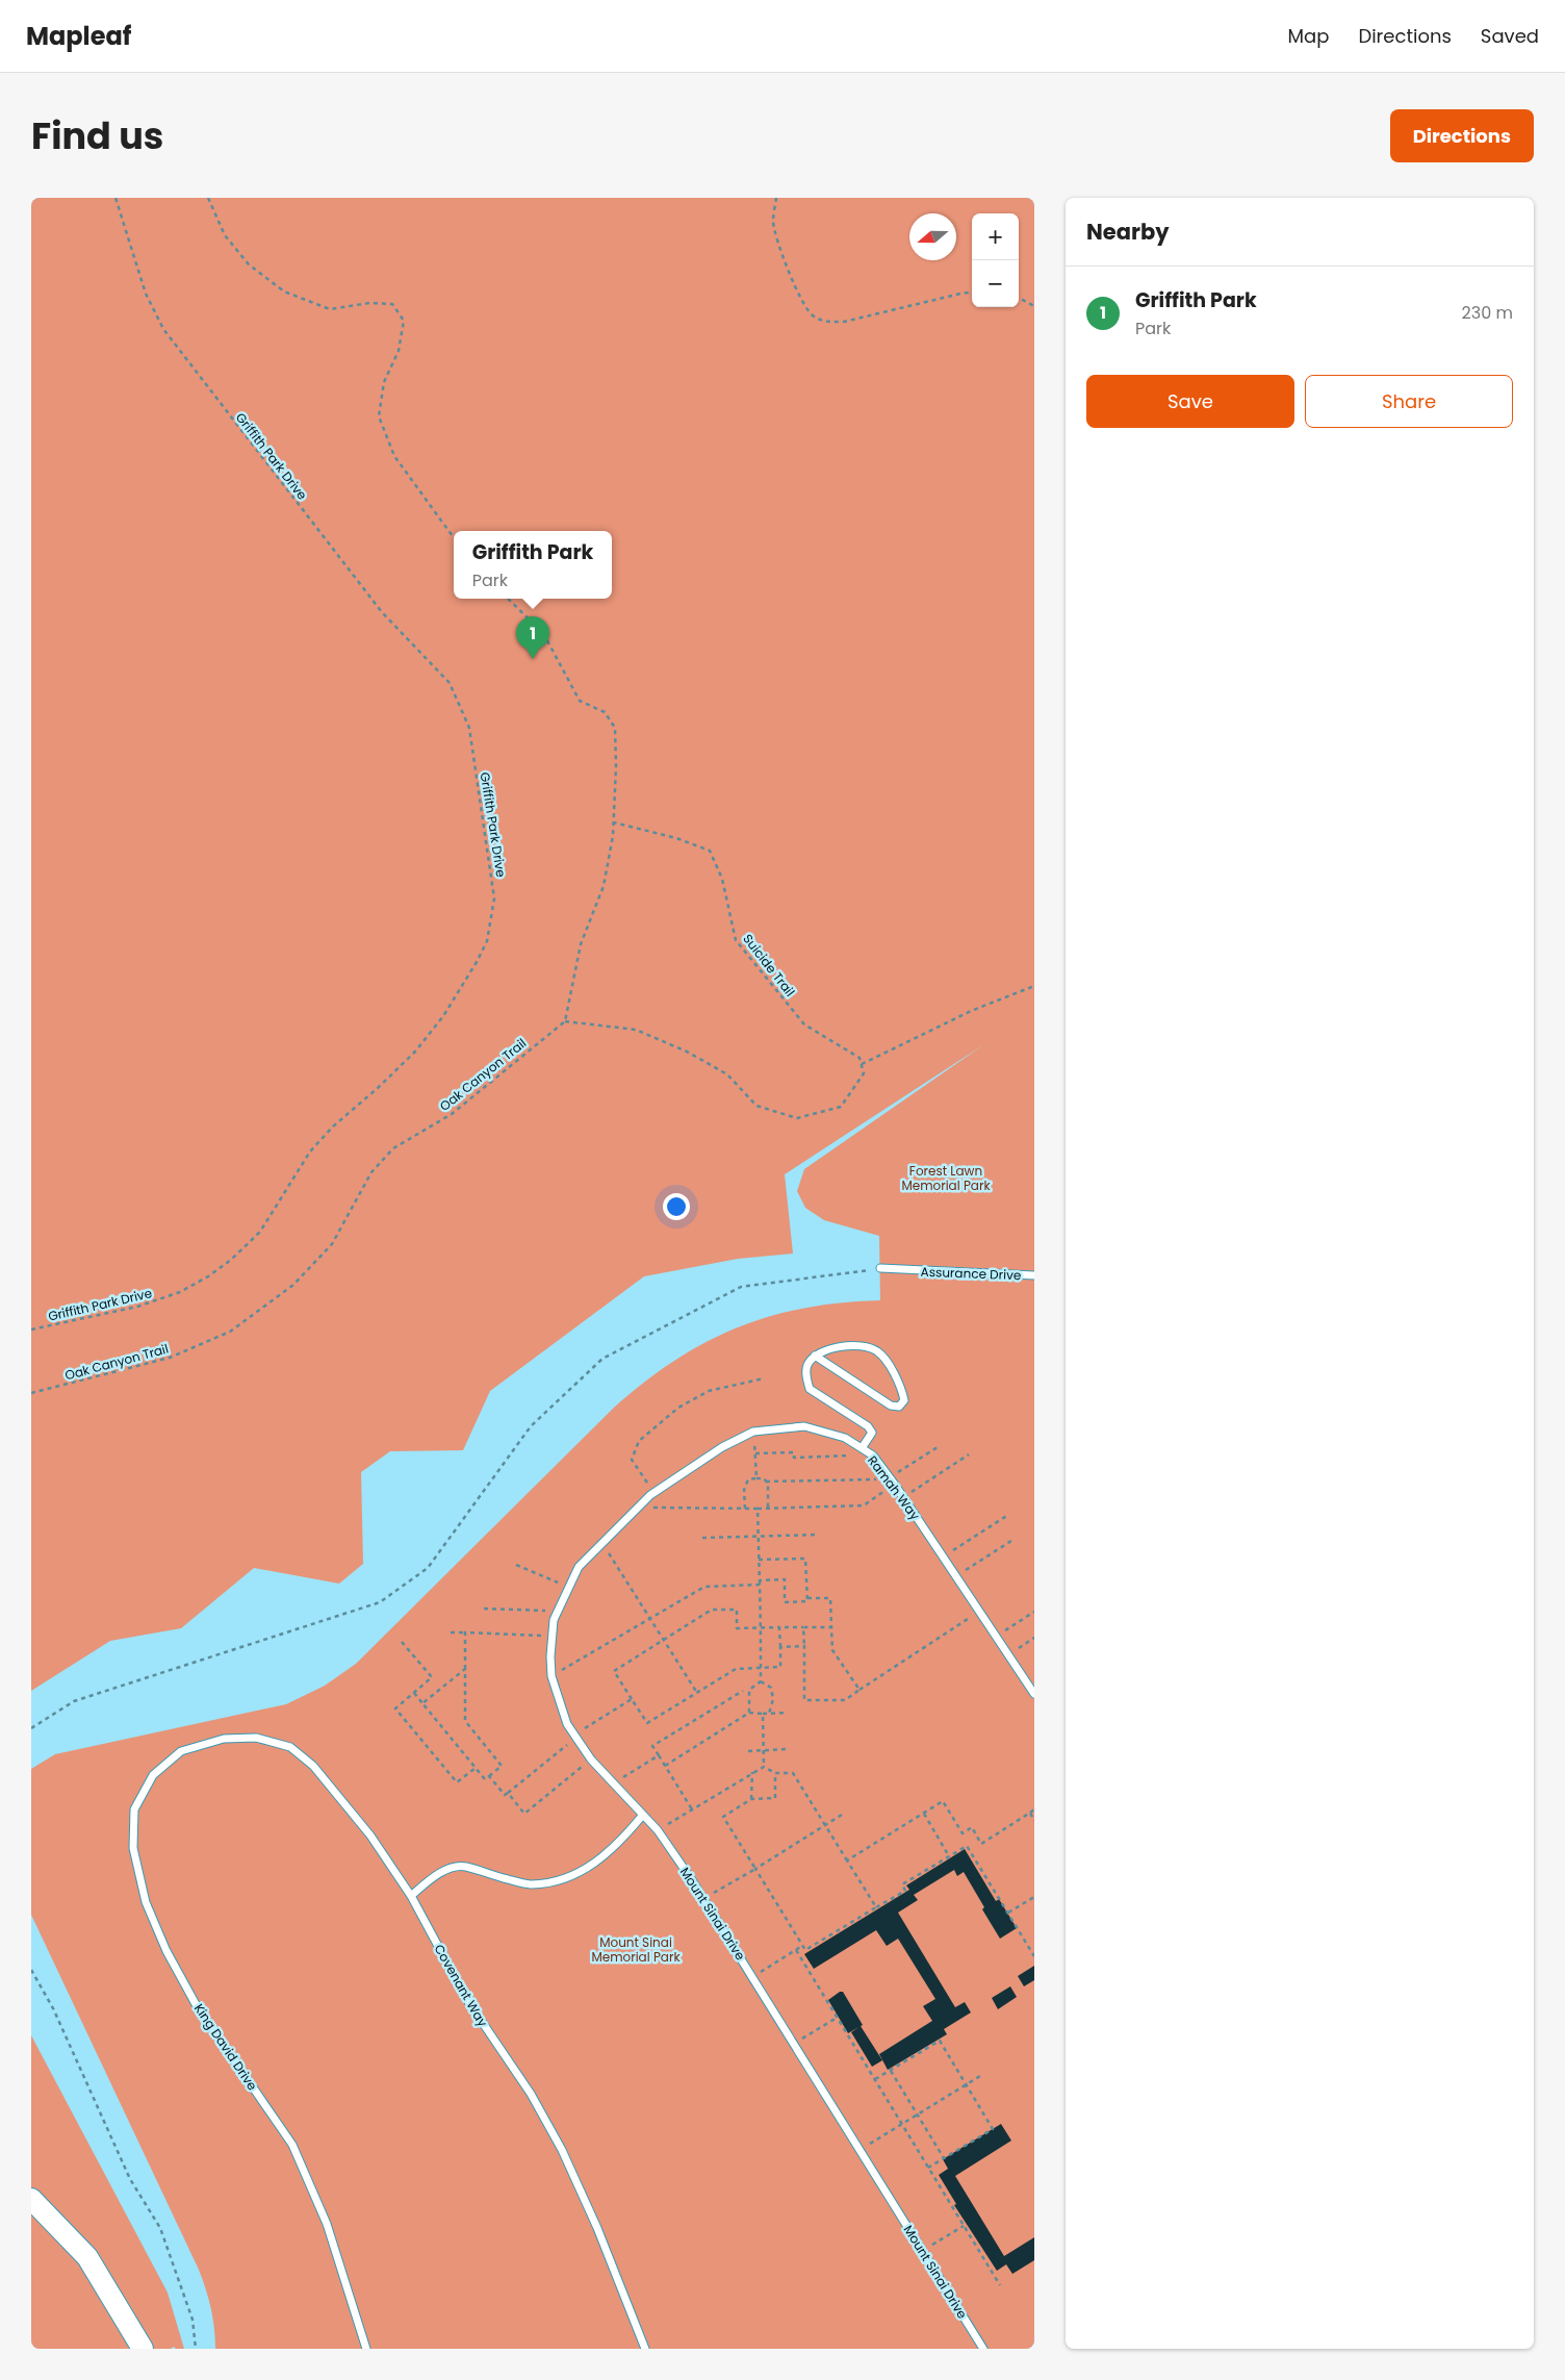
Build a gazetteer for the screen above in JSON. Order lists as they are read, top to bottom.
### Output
{
  "streets": {
    "lane": [
      "Assurance Drive",
      "Ramah Way",
      "Mount Sinai Drive",
      "Covenant Way",
      "King David Drive"
    ],
    "path": ["Griffith Park Drive", "Suicide Trail", "Oak Canyon Trail"]
  },
  "crossings": [
    ["Ramah Way", "Mount Sinai Drive"],
    ["Covenant Way", "King David Drive"]
  ],
  "parks": ["Forest Lawn Memorial Park", "Mount Sinai Memorial Park"],
  "north": "left",
  "page": {
    "header": "Mapleaf",
    "nav": ["Map", "Directions", "Saved"],
    "title": "Find us",
    "buttons": [
      "Directions",
      ["Save", "Share"]
    ],
    "heading": "Nearby",
    "map_buttons": ["+", "−"],
    "list": [
      {
        "mark": "1",
        "name": "Griffith Park",
        "note": "Park",
        "value": "230 m"
      }
    ],
    "popup": ["Griffith Park", "Park"],
    "pins": "1"
  }
}
